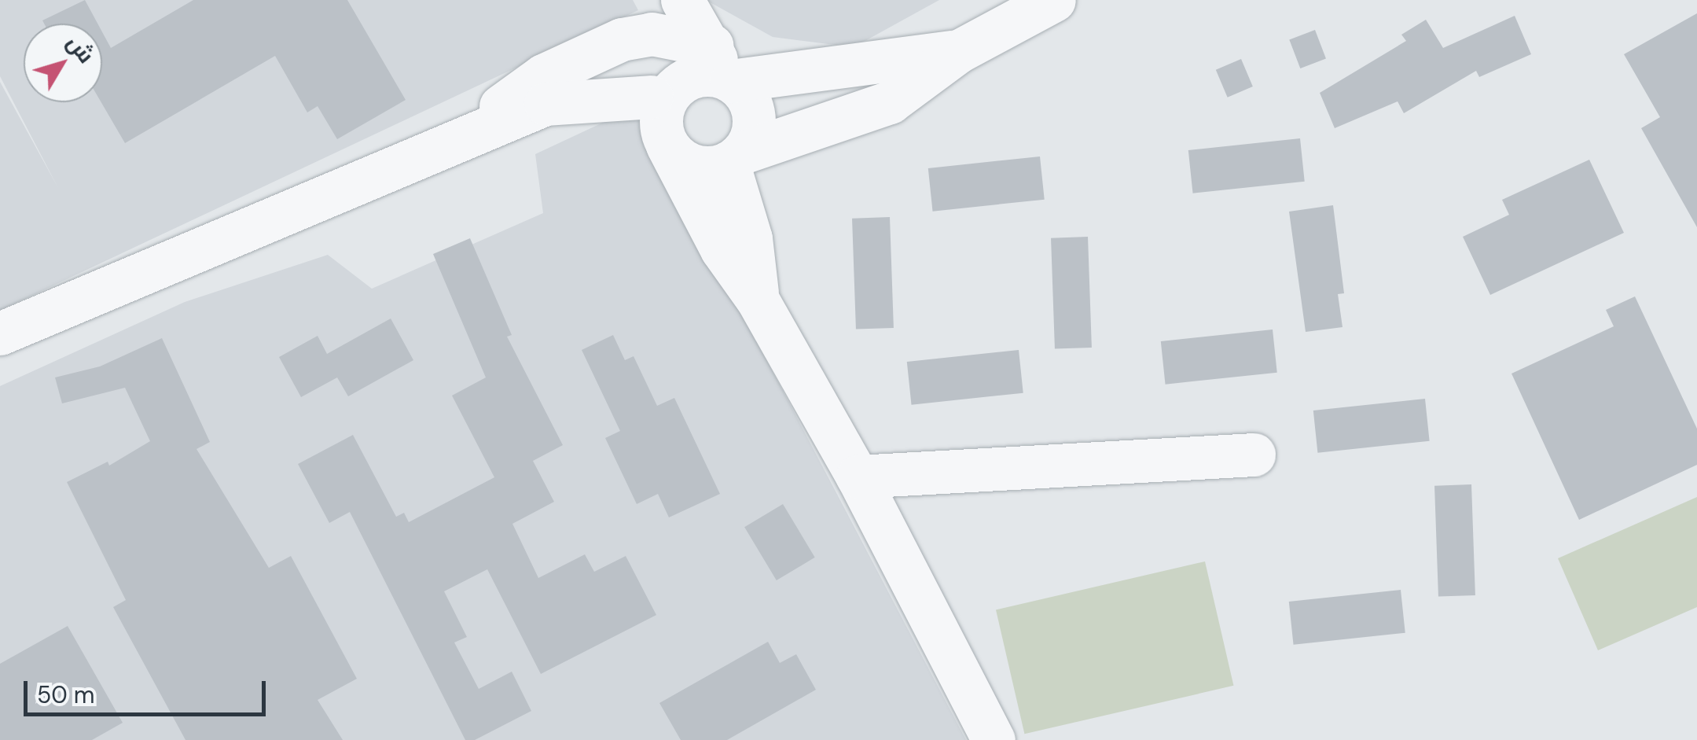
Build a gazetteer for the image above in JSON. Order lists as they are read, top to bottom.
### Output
{
  "scale_bar": "50 m",
  "north": "top right"
}
